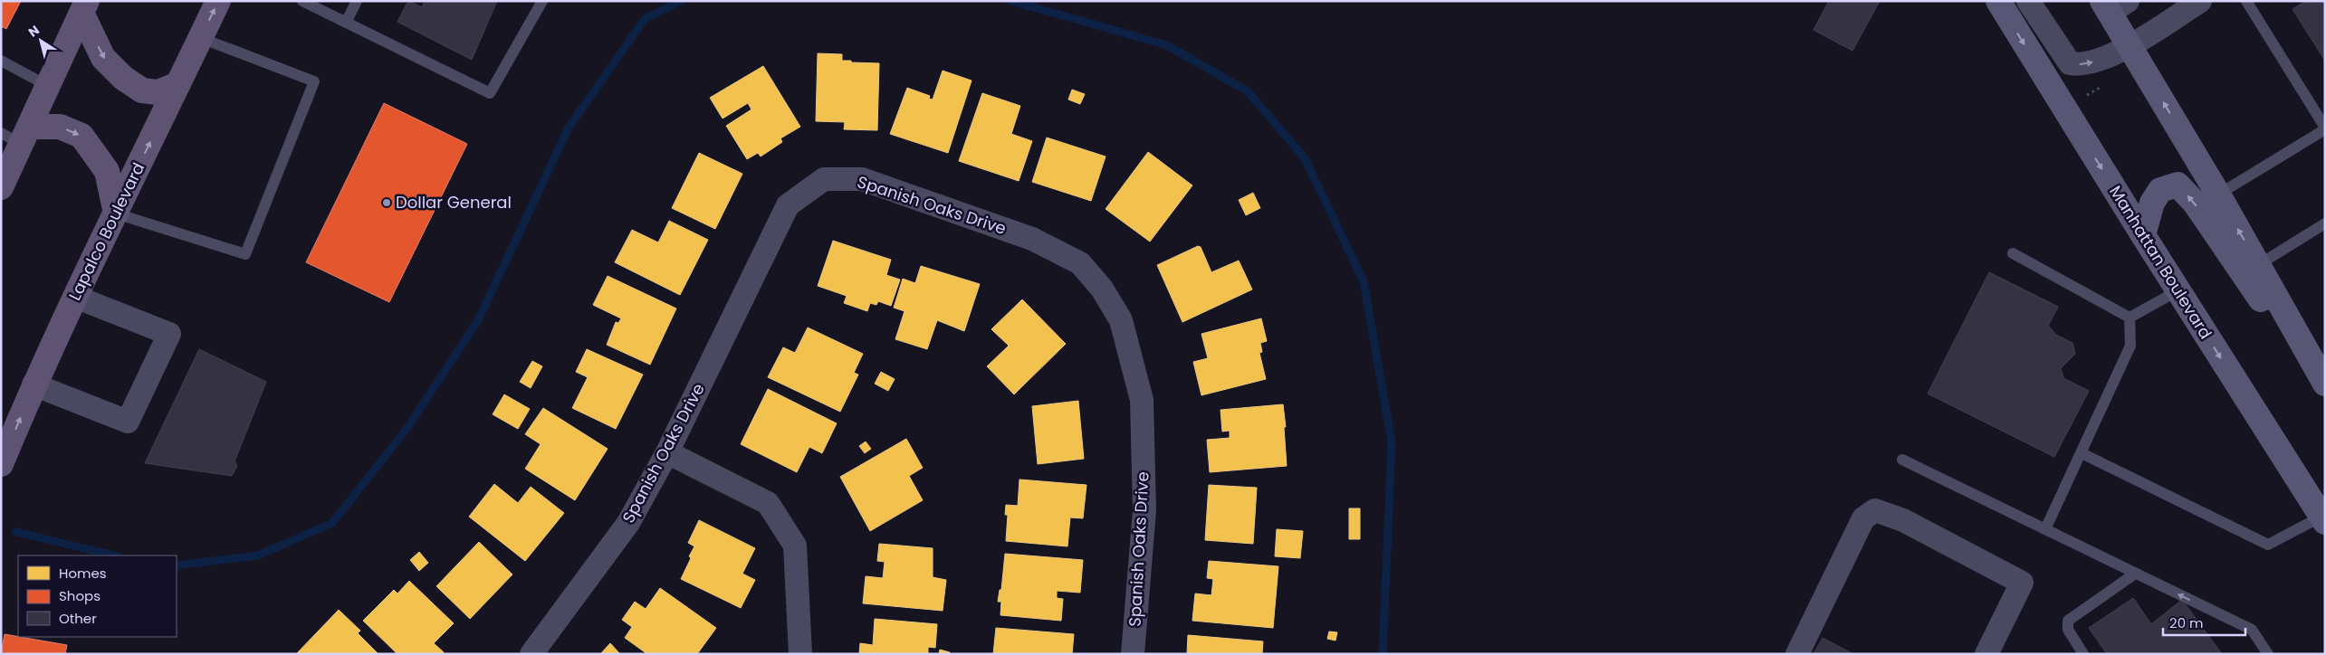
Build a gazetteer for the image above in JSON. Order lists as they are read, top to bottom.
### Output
{
  "streets": {
    "main road": ["Lapalco Boulevard"],
    "street": ["Spanish Oaks Drive", "Manhattan Boulevard"]
  },
  "places": ["Dollar General"],
  "legend": ["Homes", "Shops", "Other"],
  "scale_bar": "20 m",
  "north": "top left"
}
